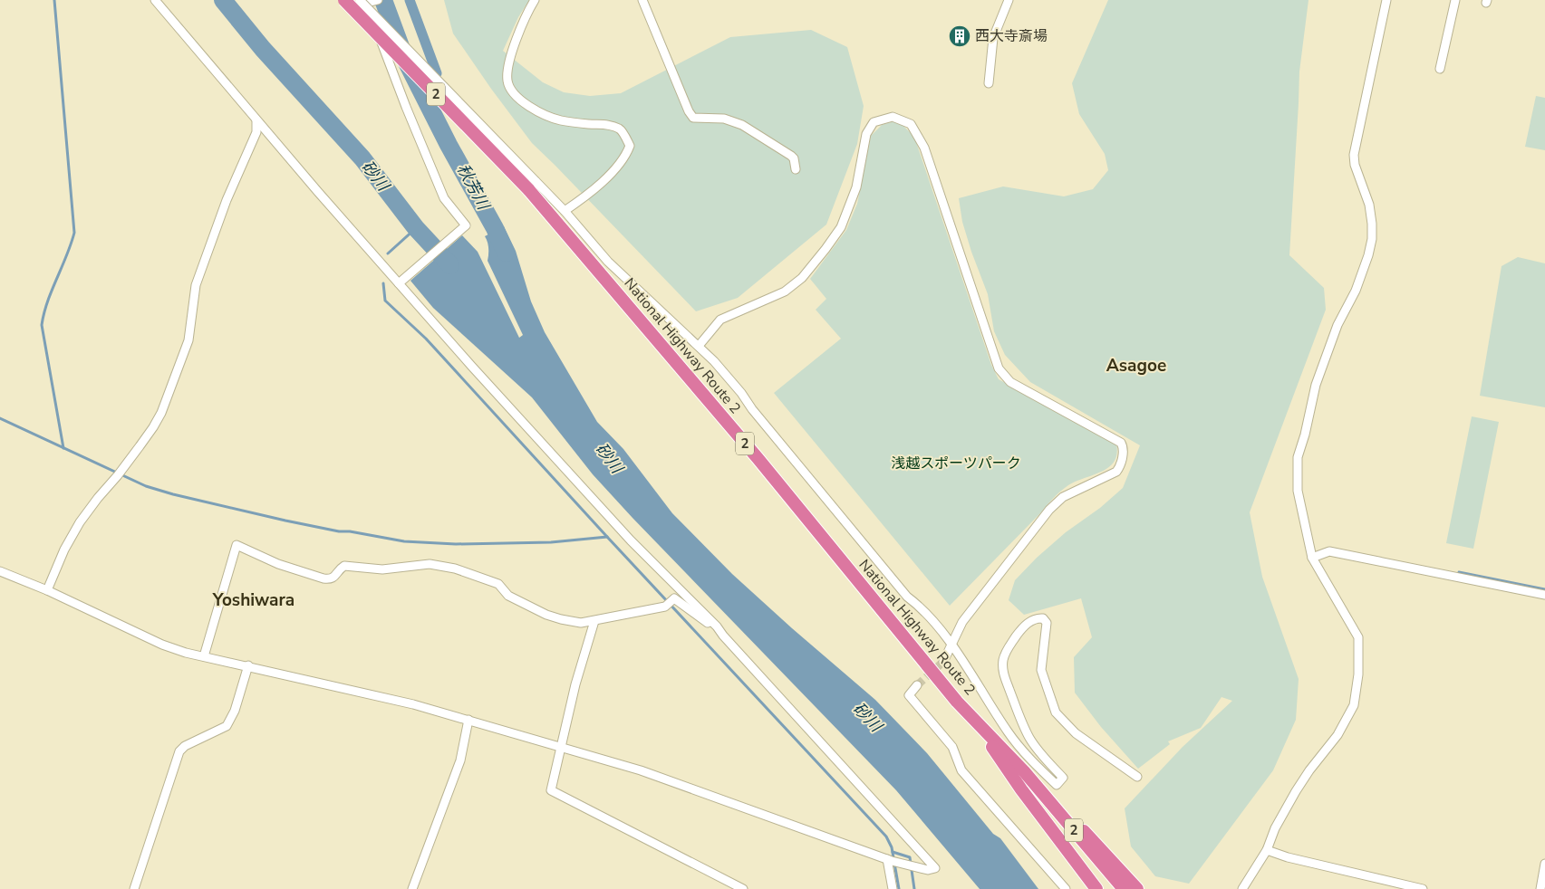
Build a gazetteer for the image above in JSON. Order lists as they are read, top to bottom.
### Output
{
  "streets": {
    "highway": ["2", "National Highway Route 2"]
  },
  "districts": ["Asagoe", "Yoshiwara"],
  "water": ["砂川", "秋芳川"],
  "parks": ["浅越スポーツパーク"],
  "places": {
    "building": ["西大寺斎場"]
  }
}
